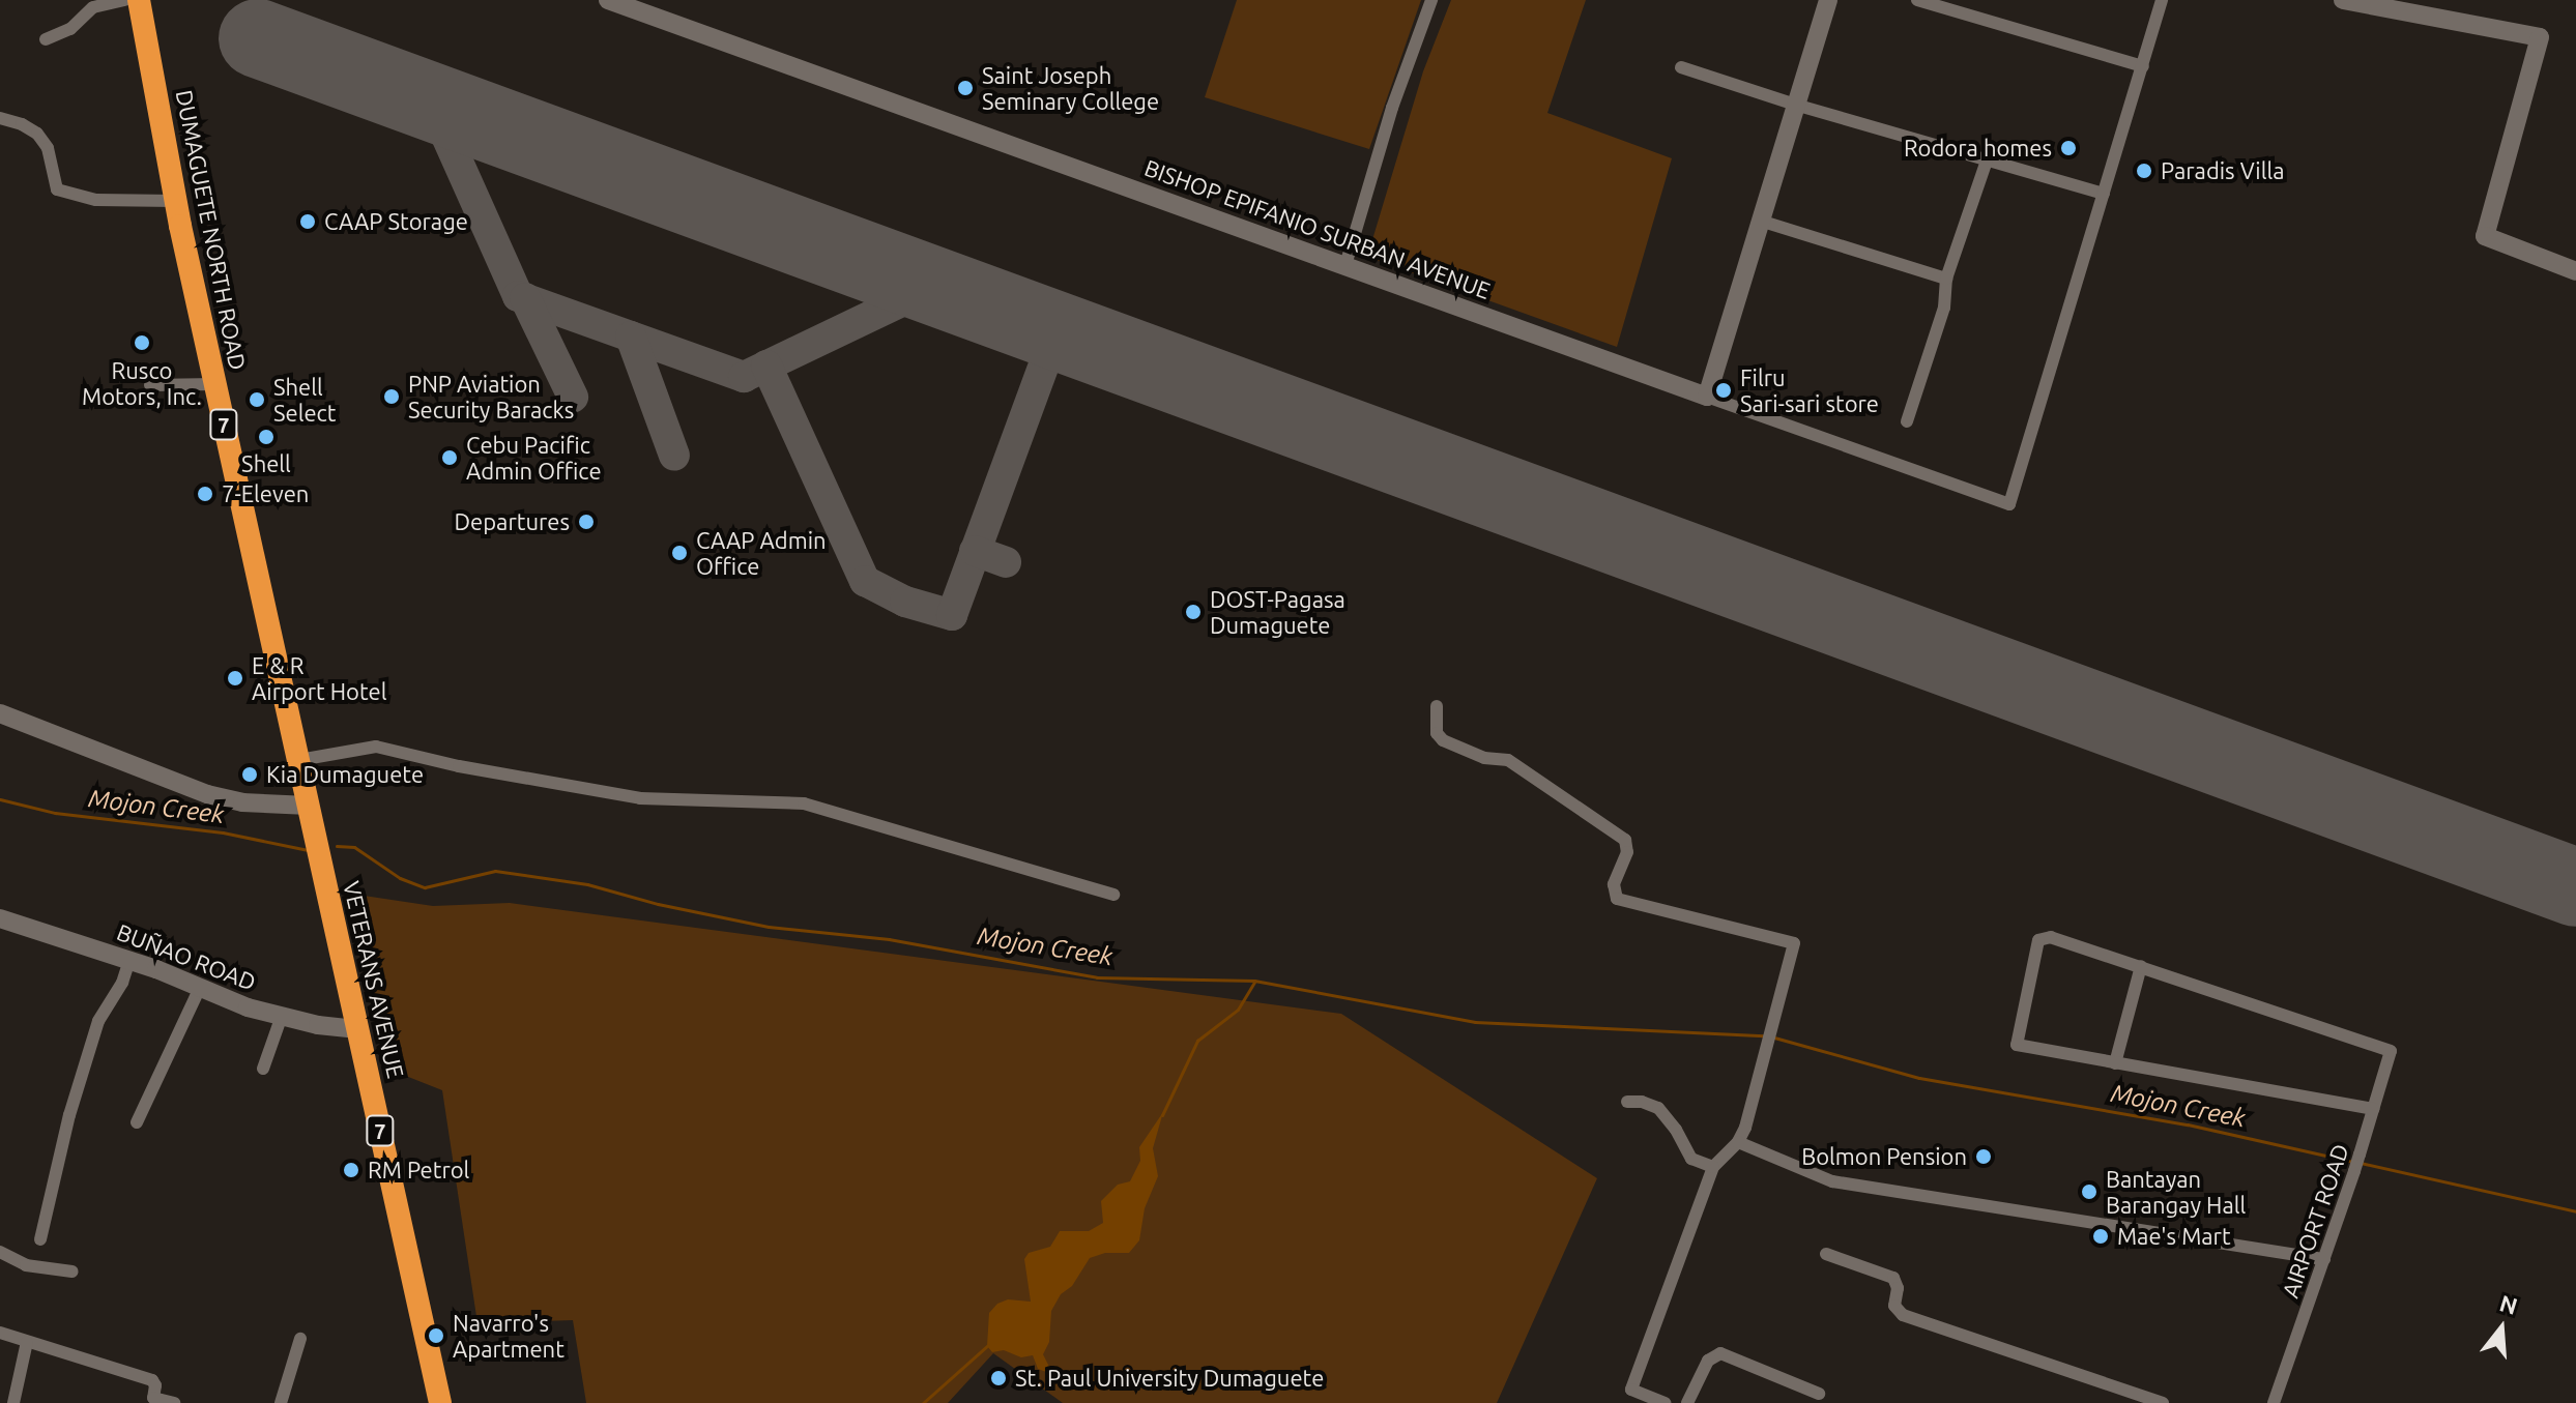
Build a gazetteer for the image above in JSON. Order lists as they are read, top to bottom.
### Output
{
  "streets": {
    "highway": ["DUMAGUETE NORTH ROAD", "7", "VETERANS AVENUE"],
    "street": ["BISHOP EPIFANIO SURBAN AVENUE", "BUÑAO ROAD", "AIRPORT ROAD"]
  },
  "crossings": [
    ["DUMAGUETE NORTH ROAD", "VETERANS AVENUE"],
    ["BUÑAO ROAD", "VETERANS AVENUE"]
  ],
  "water": ["Mojon Creek"],
  "places": [
    "Saint Joseph Seminary College",
    "Rodora homes",
    "Paradis Villa",
    "CAAP Storage",
    "Rusco Motors, Inc.",
    "Filru Sari-sari store",
    "PNP Aviation Security Baracks",
    "Shell Select",
    "Shell",
    "Cebu Pacific Admin Office",
    "7-Eleven",
    "Departures",
    "CAAP Admin Office",
    "DOST-Pagasa Dumaguete",
    "E & R Airport Hotel",
    "Kia Dumaguete",
    "Bolmon Pension",
    "RM Petrol",
    "Bantayan Barangay Hall",
    "Mae's Mart",
    "Navarro's Apartment",
    "St. Paul University Dumaguete"
  ],
  "north": "top"
}
